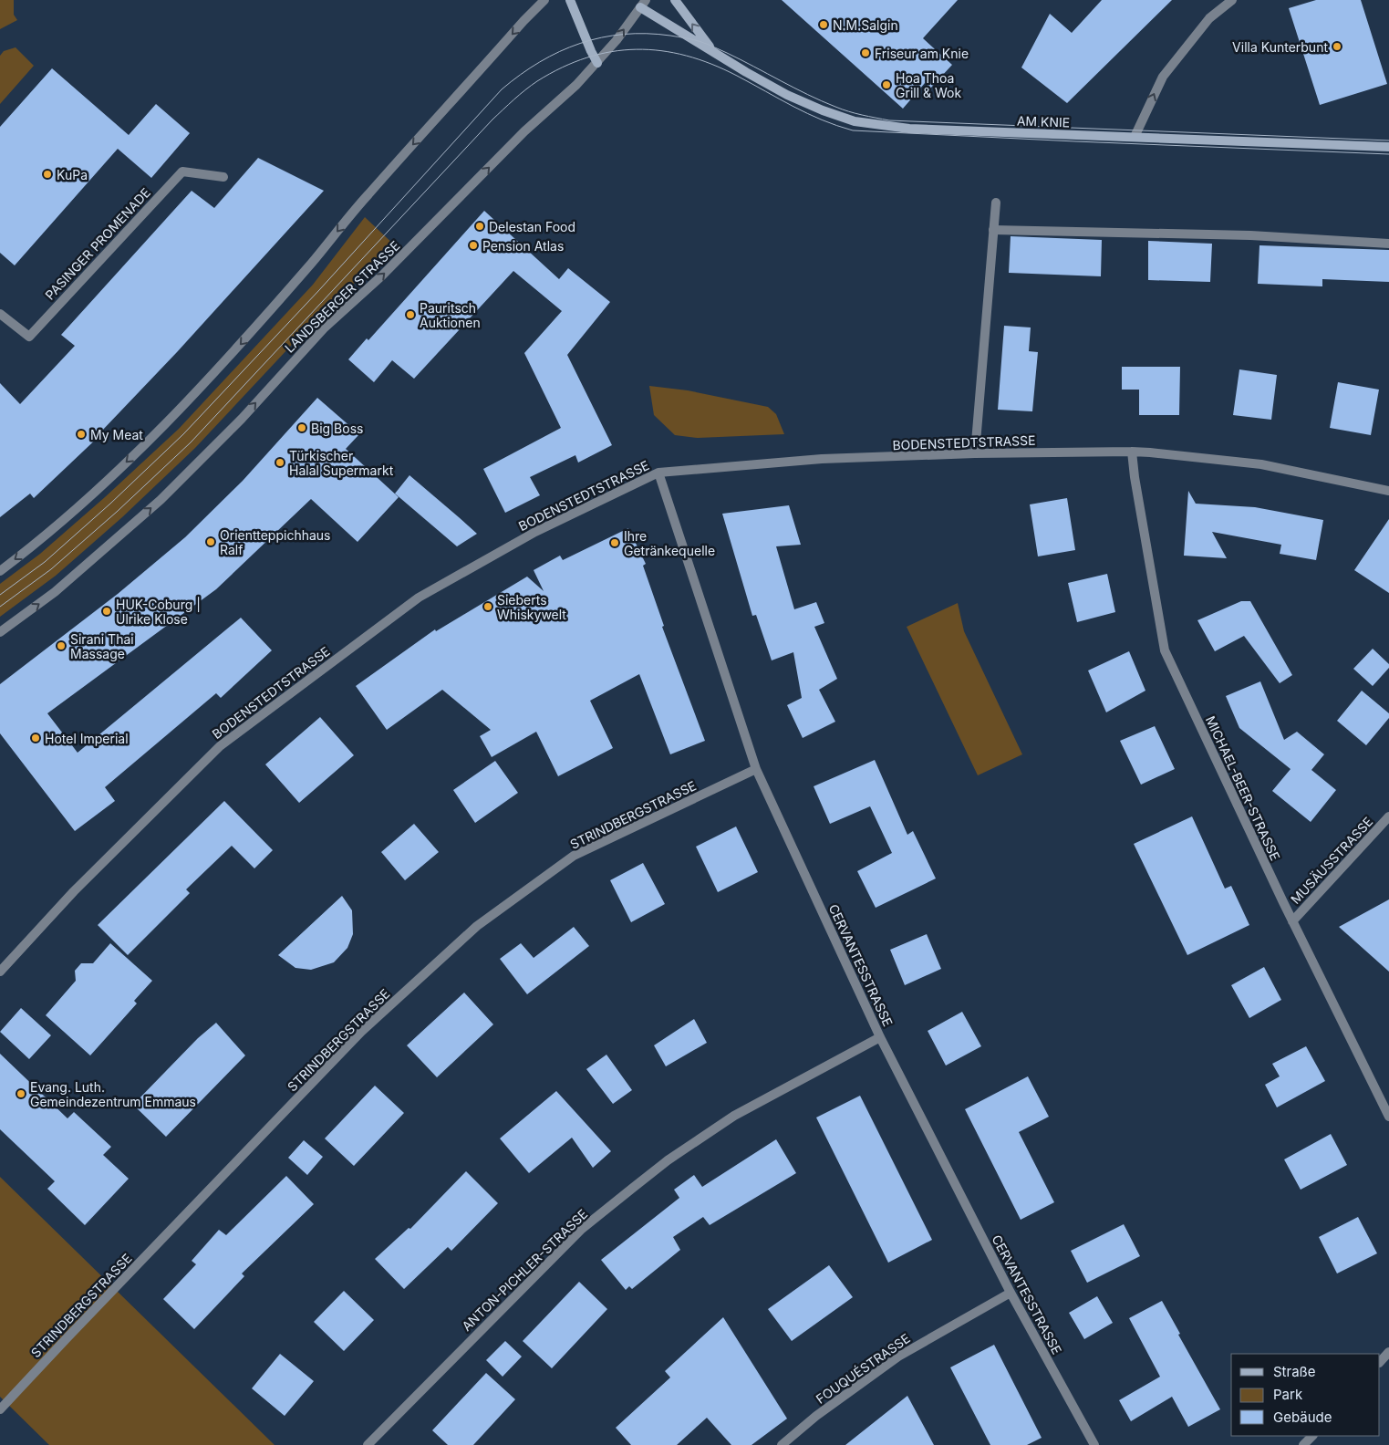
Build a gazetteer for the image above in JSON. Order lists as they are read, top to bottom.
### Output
{
  "streets": {
    "main road": ["AM KNIE"],
    "street": [
      "PASINGER PROMENADE",
      "LANDSBERGER STRASSE",
      "BODENSTEDTSTRASSE",
      "MICHAEL-BEER-STRASSE",
      "STRINDBERGSTRASSE",
      "MUSÄUSSTRASSE",
      "CERVANTESSTRASSE",
      "ANTON-PICHLER-STRASSE",
      "FOUQUÉSTRASSE"
    ]
  },
  "crossings": [
    ["AM KNIE", "LANDSBERGER STRASSE"],
    ["BODENSTEDTSTRASSE", "MICHAEL-BEER-STRASSE"],
    ["BODENSTEDTSTRASSE", "CERVANTESSTRASSE"],
    ["MICHAEL-BEER-STRASSE", "MUSÄUSSTRASSE"],
    ["STRINDBERGSTRASSE", "CERVANTESSTRASSE"],
    ["CERVANTESSTRASSE", "ANTON-PICHLER-STRASSE"],
    ["CERVANTESSTRASSE", "FOUQUÉSTRASSE"]
  ],
  "places": [
    "N.M.Salgin",
    "Villa Kunterbunt",
    "Friseur am Knie",
    "Hoa Thoa Grill & Wok",
    "KuPa",
    "Delestan Food",
    "Pension Atlas",
    "Pauritsch Auktionen",
    "Big Boss",
    "My Meat",
    "Türkischer Halal Supermarkt",
    "Orientteppichhaus Ralf",
    "Ihre Getränkequelle",
    "Sieberts Whiskywelt",
    "HUK-Coburg | Ulrike Klose",
    "Sirani Thai Massage",
    "Hotel Imperial",
    "Evang. Luth. Gemeindezentrum Emmaus"
  ],
  "legend": ["Straße", "Park", "Gebäude"]
}
